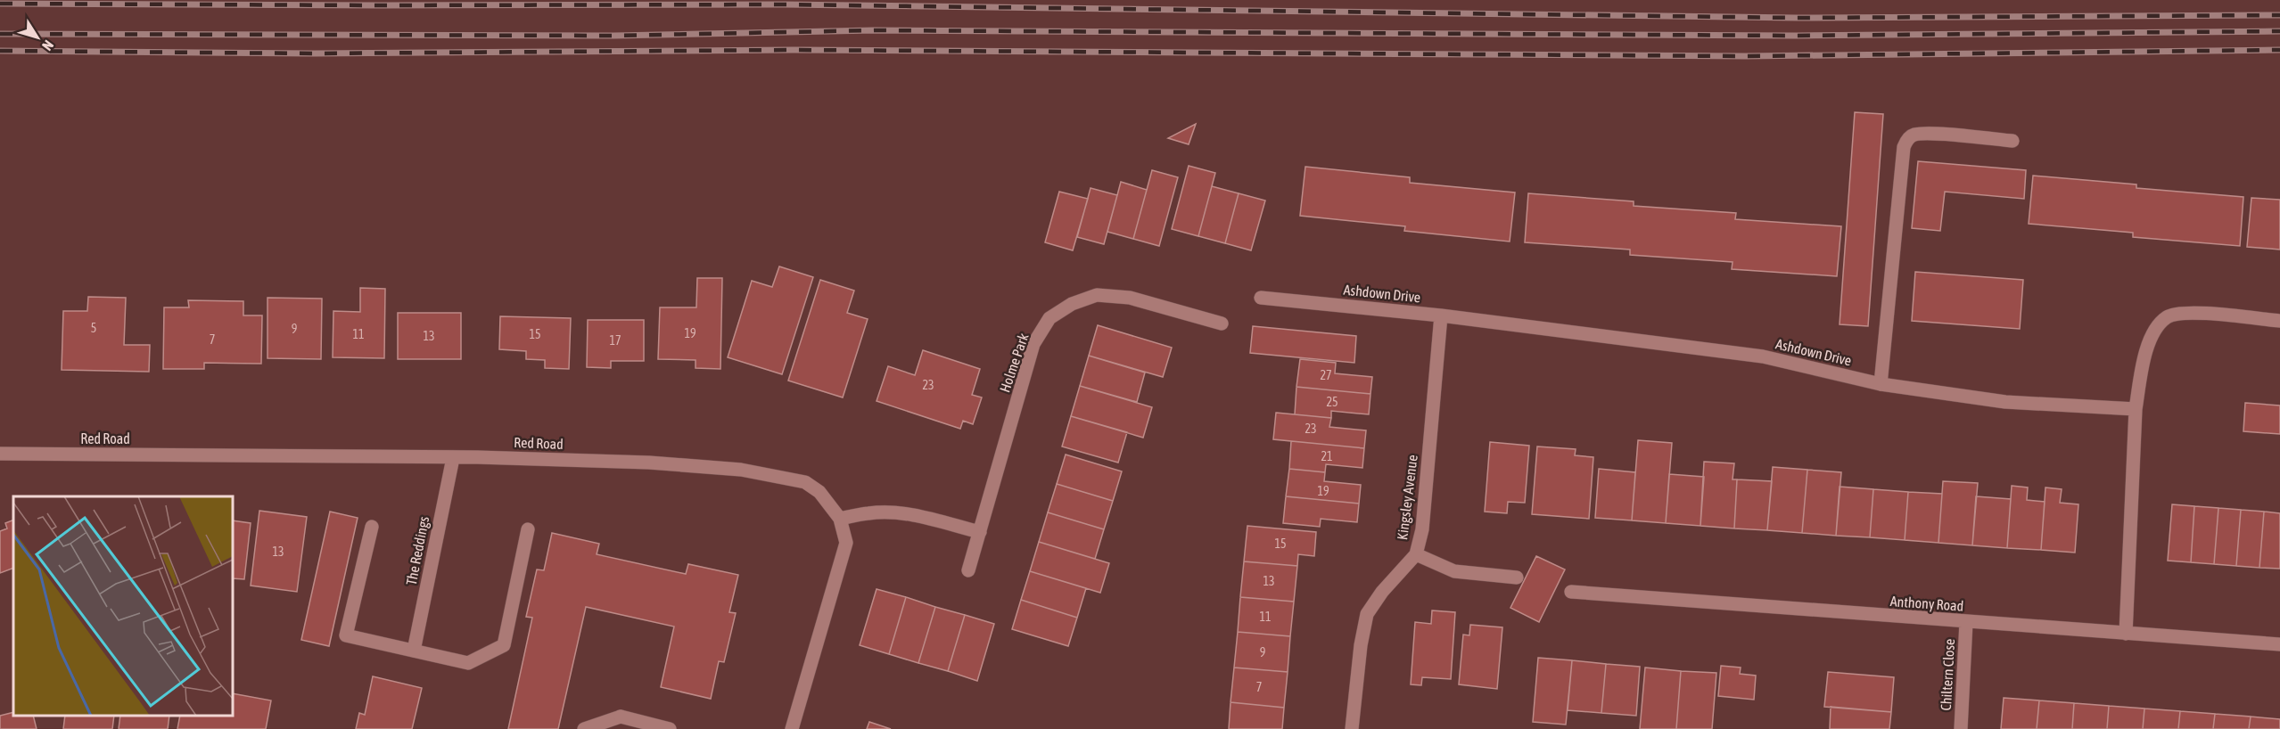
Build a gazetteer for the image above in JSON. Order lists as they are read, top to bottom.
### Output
{
  "streets": {
    "street": [
      "Ashdown Drive",
      "Holme Park",
      "Red Road",
      "Kingsley Avenue",
      "The Reddings",
      "Anthony Road",
      "Chiltern Close"
    ]
  },
  "crossings": [
    ["Ashdown Drive", "Kingsley Avenue"],
    ["Red Road", "The Reddings"],
    ["Anthony Road", "Chiltern Close"]
  ],
  "house_numbers": [
    "5",
    "9",
    "19",
    "11",
    "15",
    "13",
    "7",
    "17",
    "27",
    "23",
    "25",
    "23",
    "21",
    "19",
    "15",
    "13",
    "13",
    "11",
    "9",
    "7"
  ],
  "north": "bottom right"
}
